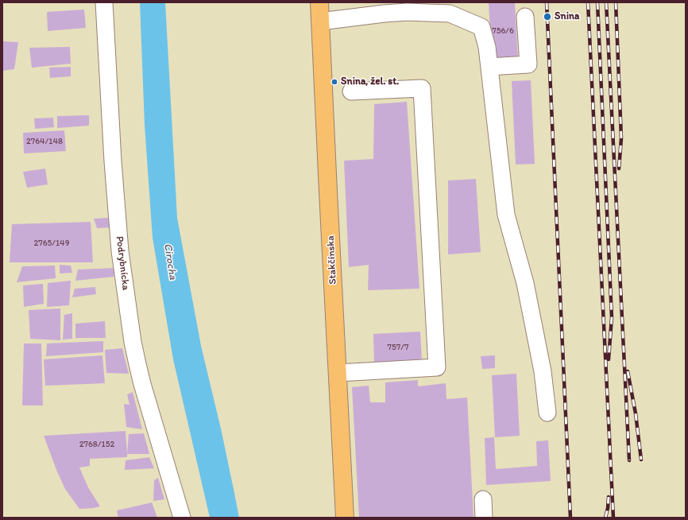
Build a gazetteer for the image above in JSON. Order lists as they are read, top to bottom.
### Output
{
  "streets": {
    "main road": ["Stakčínska"],
    "lane": ["Podrybnícka"]
  },
  "water": ["Cirocha"],
  "places": ["Snina", "Snina, žel. st."],
  "house_numbers": [
    "756/6",
    "2764/148",
    "2765/149",
    "757/7",
    "2768/152"
  ]
}
